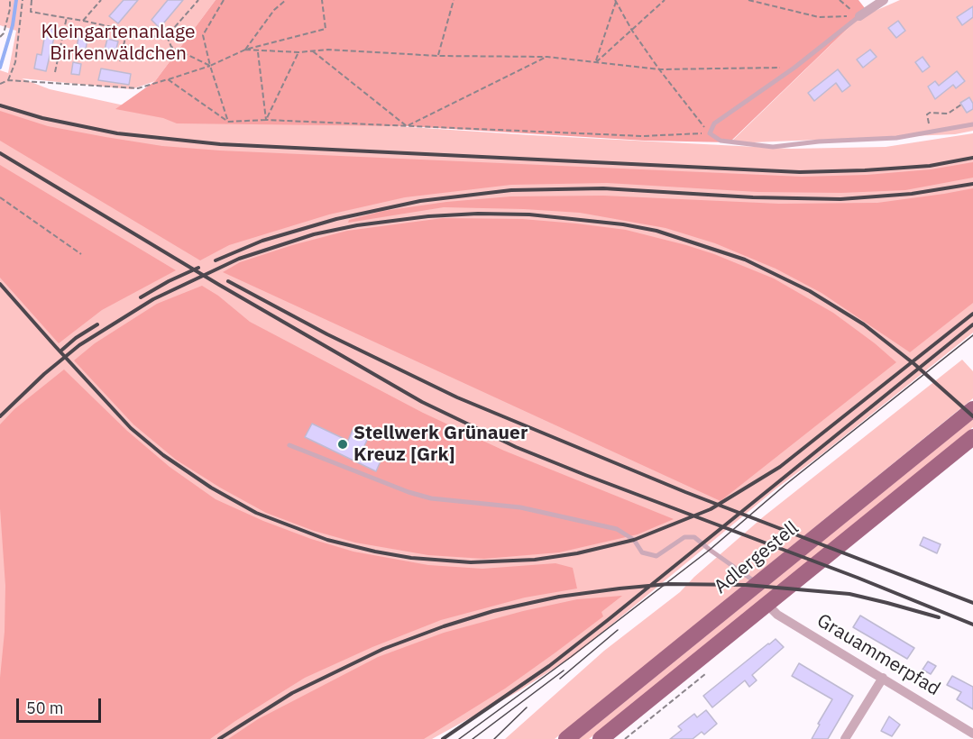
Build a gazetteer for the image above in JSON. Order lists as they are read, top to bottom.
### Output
{
  "streets": {
    "main road": ["Adlergestell"],
    "street": ["Grauammerpfad"]
  },
  "parks": ["Kleingartenanlage Birkenwäldchen"],
  "places": ["Stellwerk Grünauer Kreuz [Grk]"],
  "scale_bar": "50 m"
}
